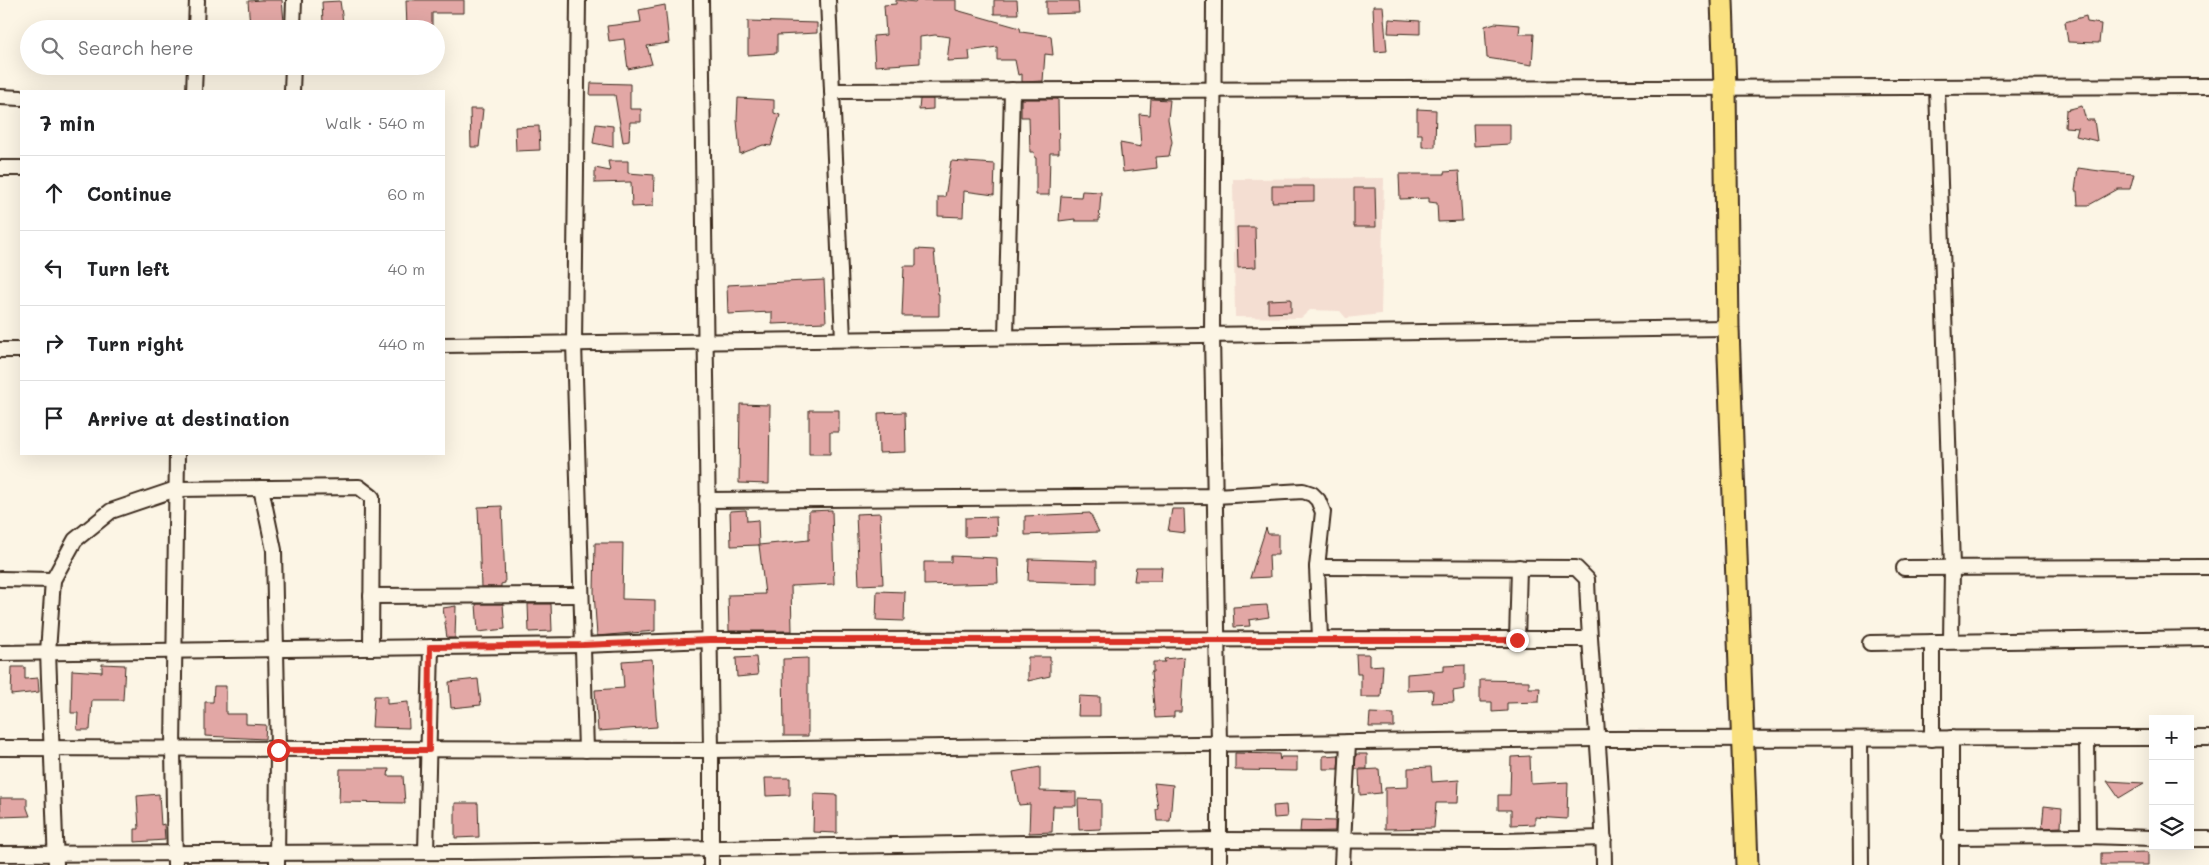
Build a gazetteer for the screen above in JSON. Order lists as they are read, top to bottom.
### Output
{
  "page": {
    "search": "Search here",
    "heading": ["7 min", "Walk · 540 m"],
    "list": [
      ["Continue", "60 m"],
      ["Turn left", "40 m"],
      ["Turn right", "440 m"],
      "Arrive at destination"
    ],
    "map_buttons": ["+", "−"]
  }
}
